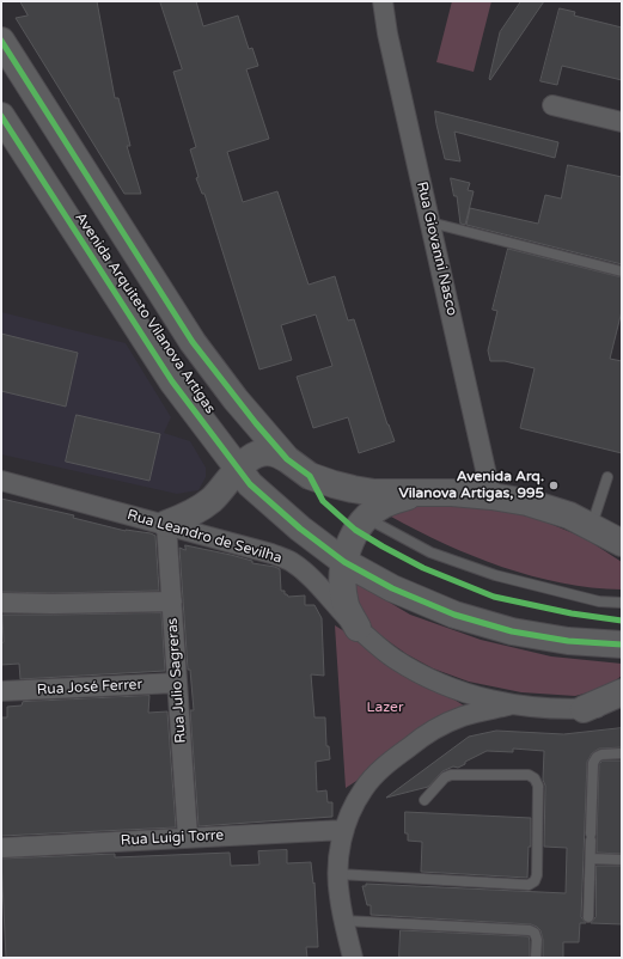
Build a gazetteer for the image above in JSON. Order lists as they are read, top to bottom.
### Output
{
  "streets": {
    "main road": ["Avenida Arquiteto Vilanova Artigas"],
    "street": [
      "Rua Giovanni Nasco",
      "Rua Leandro de Sevilha",
      "Rua Julio Sagreras",
      "Rua José Ferrer",
      "Rua Luigi Torre"
    ]
  },
  "crossings": [
    ["Rua Giovanni Nasco", "Avenida Arquiteto Vilanova Artigas"],
    ["Rua Leandro de Sevilha", "Rua Julio Sagreras"],
    ["Rua Julio Sagreras", "Rua José Ferrer"],
    ["Rua Julio Sagreras", "Rua Luigi Torre"]
  ],
  "parks": ["Lazer"],
  "places": ["Avenida Arq. Vilanova Artigas, 995"]
}
